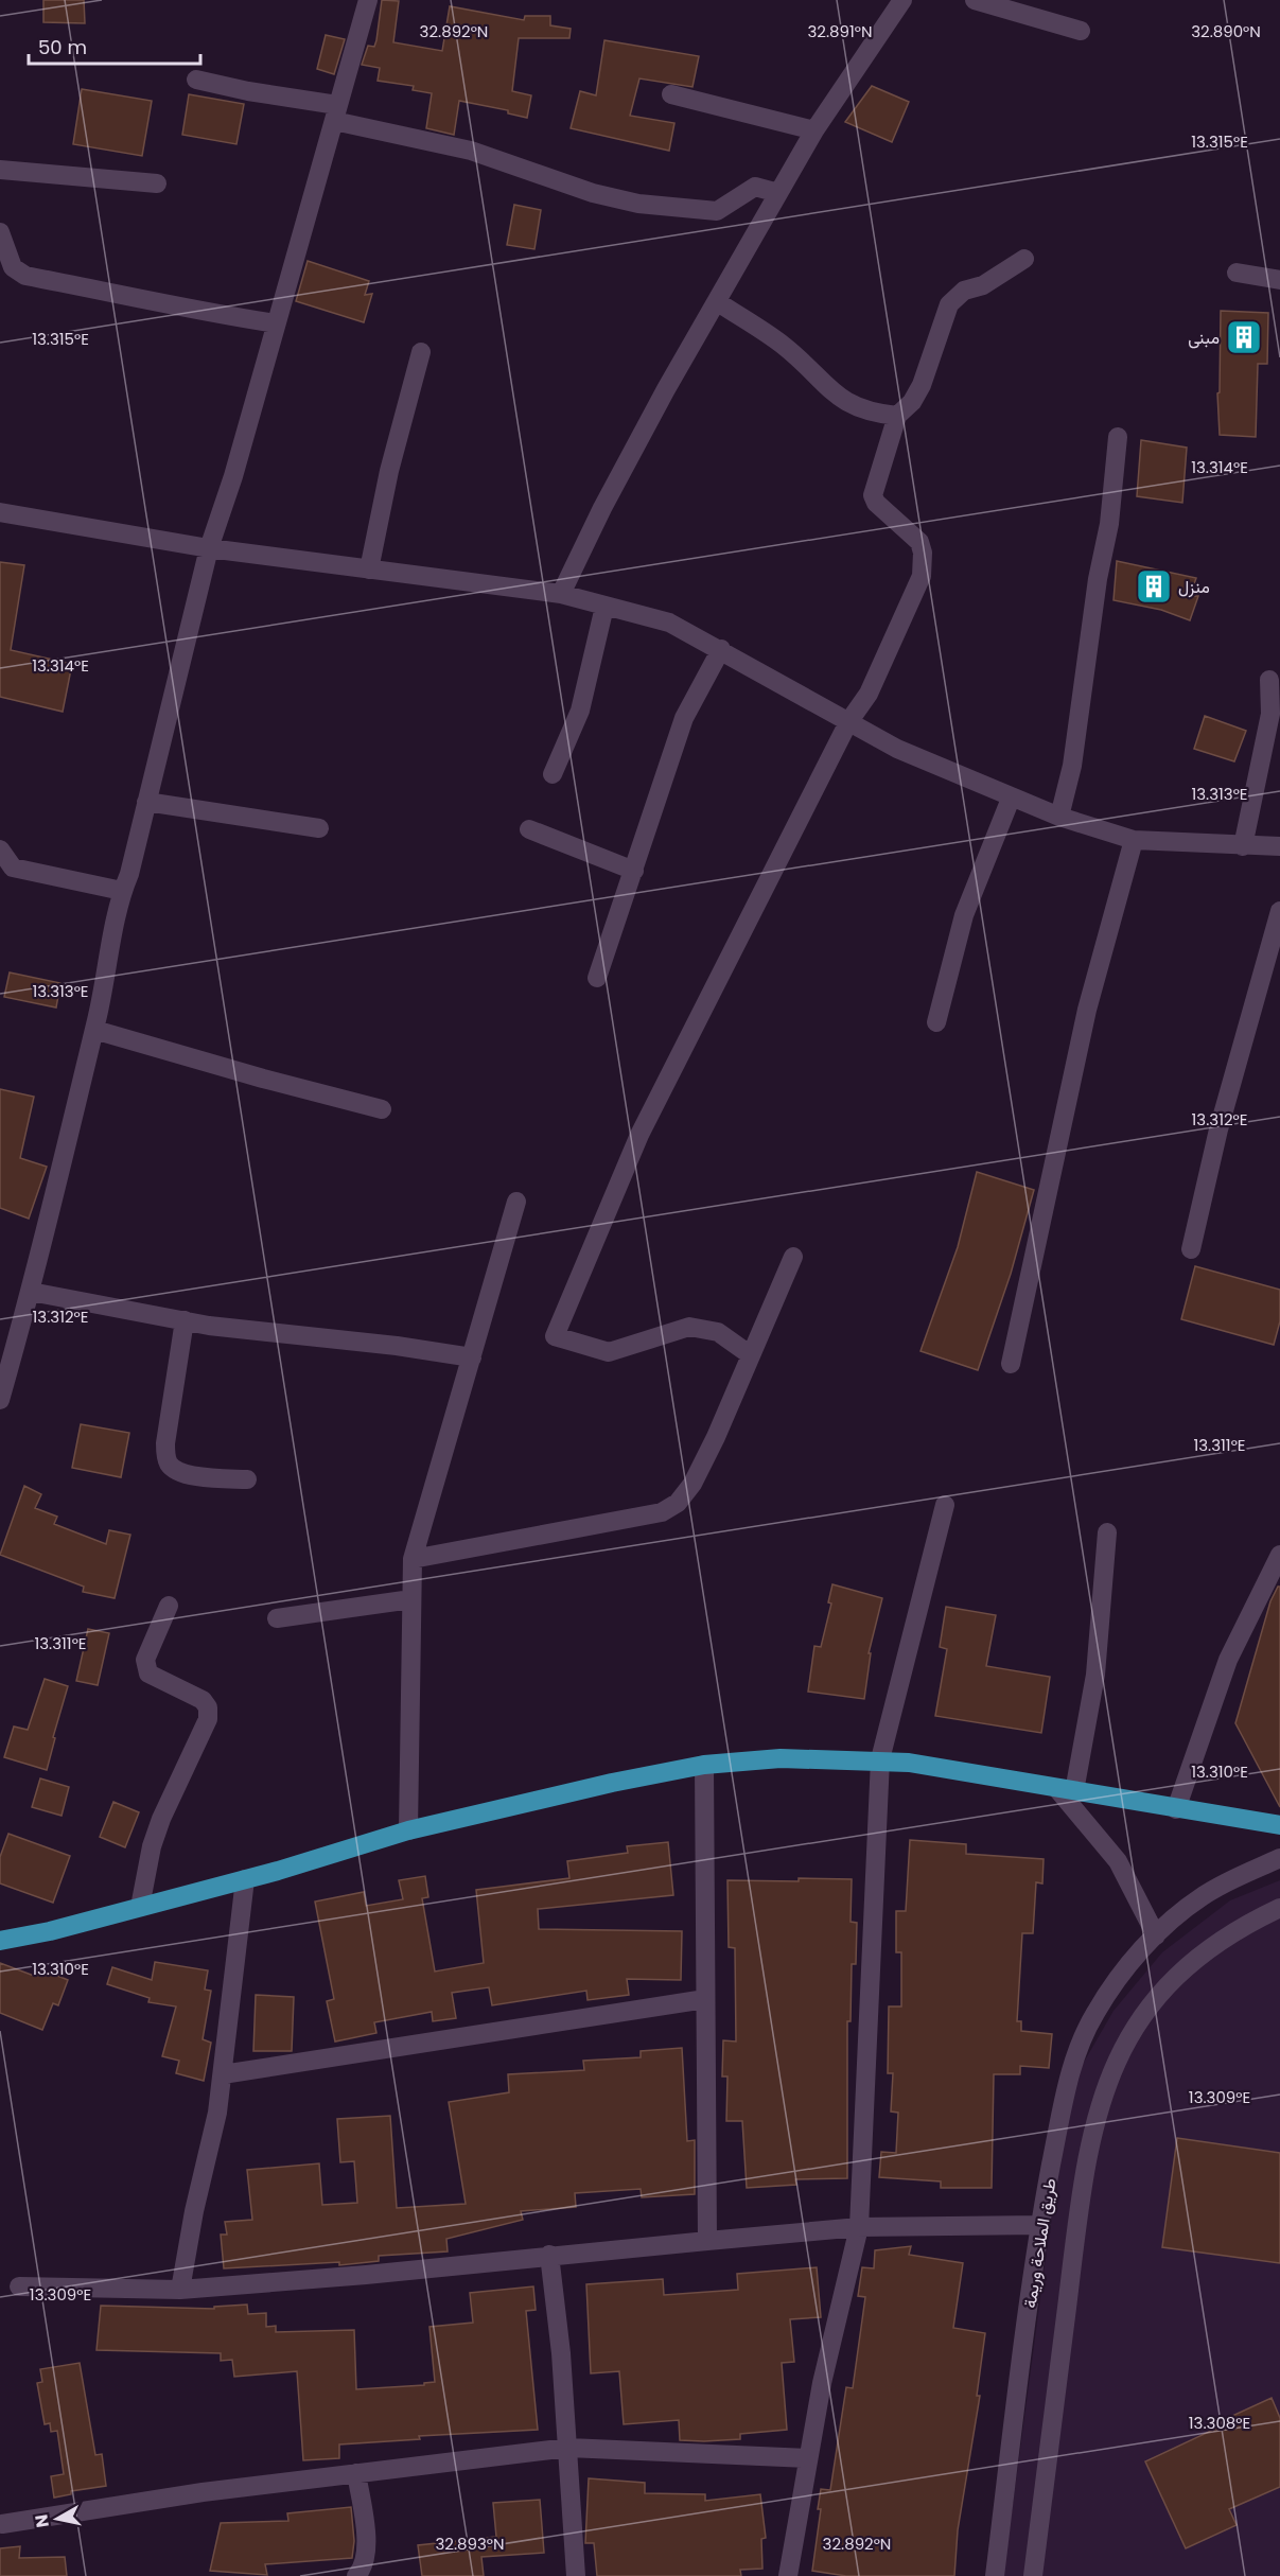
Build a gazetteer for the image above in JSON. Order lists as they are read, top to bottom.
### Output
{
  "streets": {
    "street": ["طريق الملاحة وريمة"]
  },
  "places": {
    "building": ["مبنى", "منزل"]
  },
  "scale_bar": "50 m",
  "north": "left",
  "coordinates": [
    "32.892°N",
    "32.891°N",
    "32.890°N",
    "13.315°E",
    "13.314°E",
    "13.313°E",
    "13.312°E",
    "13.311°E",
    "13.310°E",
    "13.309°E",
    "13.308°E",
    "32.893°N"
  ]
}
